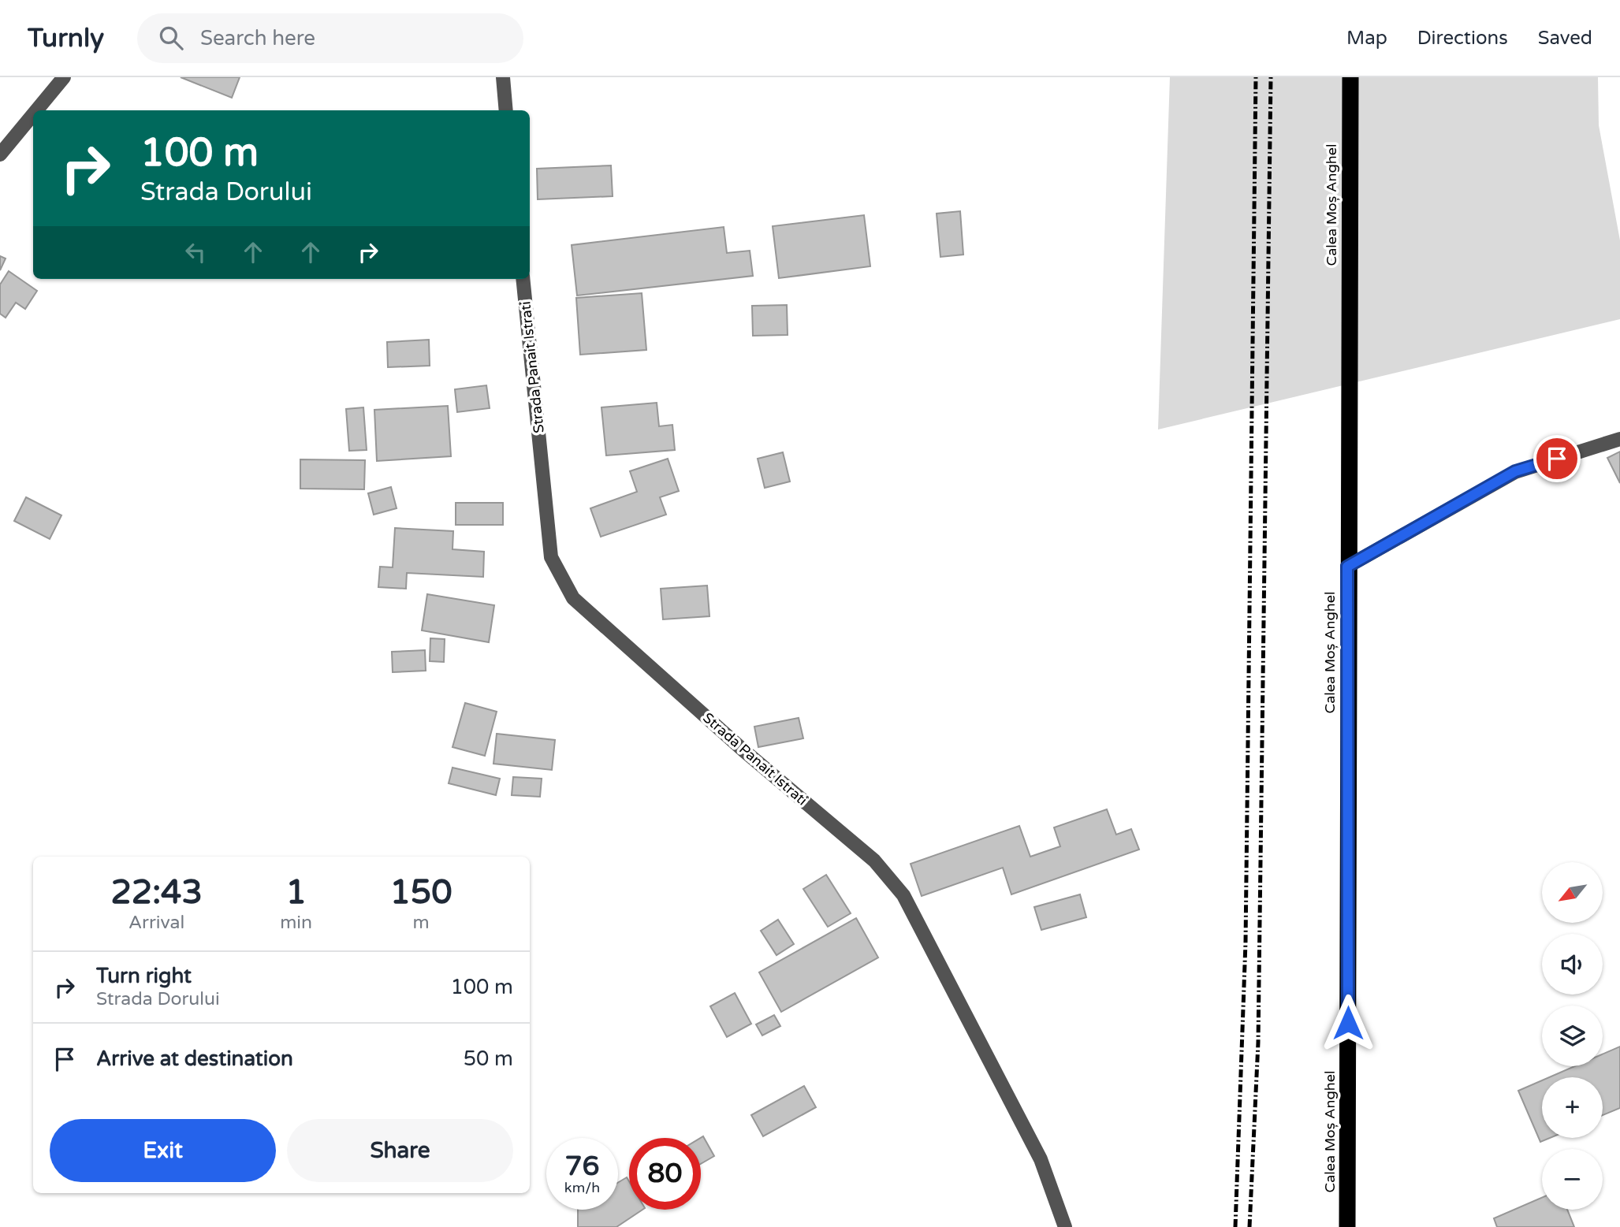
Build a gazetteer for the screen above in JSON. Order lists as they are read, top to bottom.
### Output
{
  "streets": {
    "highway": ["Calea Moș Anghel"],
    "street": ["Strada Panait Istrati"]
  },
  "north": "bottom left",
  "page": {
    "header": "Turnly",
    "search": "Search here",
    "nav": ["Map", "Directions", "Saved"],
    "turn": ["100 m", "Strada Dorului"],
    "eta": [
      "22:43",
      "Arrival",
      "1",
      "min",
      "150",
      "m"
    ],
    "map_buttons": ["+", "−"],
    "list": [
      {
        "name": "Turn right",
        "note": "Strada Dorului",
        "value": "100 m"
      },
      {
        "name": "Arrive at destination",
        "value": "50 m"
      }
    ],
    "buttons": ["Exit", "Share"],
    "speed": "76 km/h",
    "limit": "80"
  }
}
